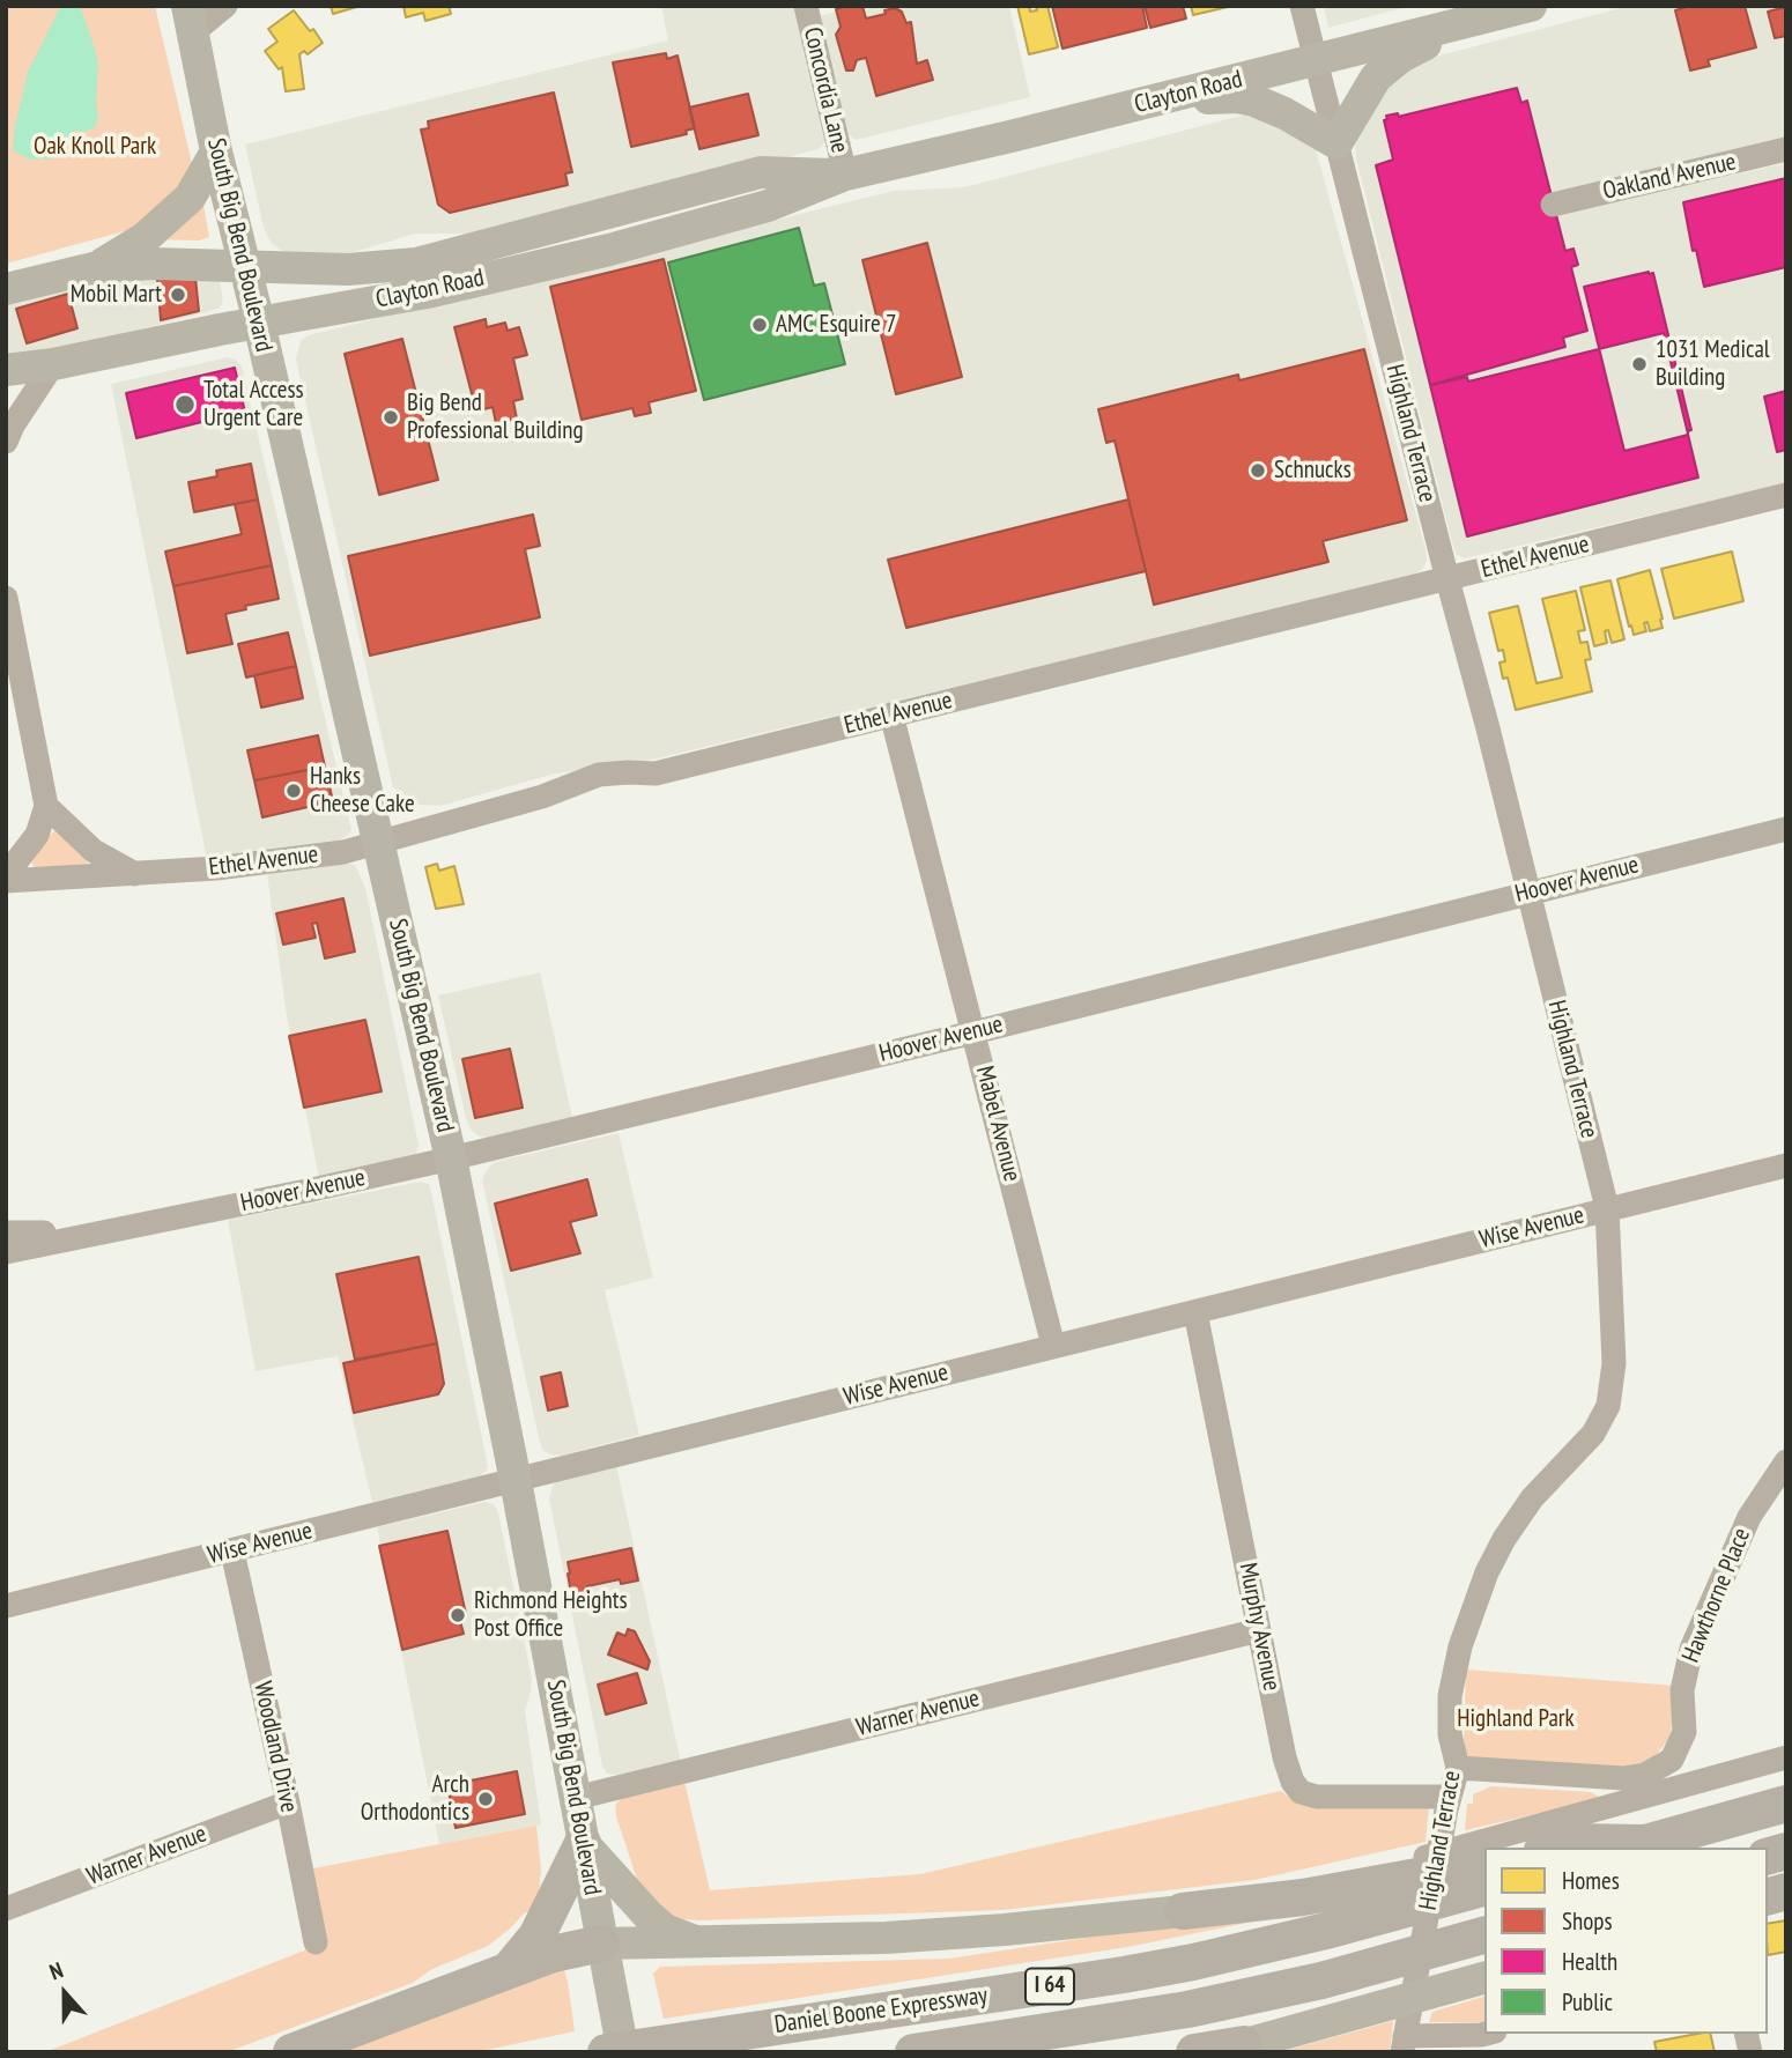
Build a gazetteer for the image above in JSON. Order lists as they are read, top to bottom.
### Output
{
  "streets": {
    "highway": ["I 64", "Daniel Boone Expressway"],
    "main road": ["Clayton Road", "South Big Bend Boulevard"],
    "street": [
      "Concordia Lane",
      "Oakland Avenue",
      "Highland Terrace",
      "Ethel Avenue",
      "Hoover Avenue",
      "Mabel Avenue",
      "Wise Avenue",
      "Hawthorne Place",
      "Murphy Avenue",
      "Warner Avenue",
      "Woodland Drive"
    ]
  },
  "crossings": [
    ["Concordia Lane", "Clayton Road"],
    ["Clayton Road", "South Big Bend Boulevard"],
    ["Clayton Road", "Highland Terrace"],
    ["South Big Bend Boulevard", "Ethel Avenue"],
    ["South Big Bend Boulevard", "Hoover Avenue"],
    ["South Big Bend Boulevard", "Wise Avenue"],
    ["South Big Bend Boulevard", "Warner Avenue"],
    ["Highland Terrace", "Ethel Avenue"],
    ["Highland Terrace", "Hoover Avenue"],
    ["Highland Terrace", "Wise Avenue"],
    ["Highland Terrace", "Hawthorne Place"],
    ["Highland Terrace", "Murphy Avenue"],
    ["Ethel Avenue", "Mabel Avenue"],
    ["Hoover Avenue", "Mabel Avenue"],
    ["Mabel Avenue", "Wise Avenue"],
    ["Wise Avenue", "Murphy Avenue"],
    ["Wise Avenue", "Woodland Drive"],
    ["Murphy Avenue", "Warner Avenue"],
    ["Warner Avenue", "Woodland Drive"]
  ],
  "parks": ["Oak Knoll Park", "Highland Park"],
  "places": [
    "Mobil Mart",
    "AMC Esquire 7",
    "1031 Medical Building",
    "Total Access Urgent Care",
    "Big Bend Professional Building",
    "Schnucks",
    "Hanks Cheese Cake",
    "Richmond Heights Post Office",
    "Arch Orthodontics"
  ],
  "legend": [
    "Homes",
    "Shops",
    "Health",
    "Public"
  ],
  "north": "top"
}
